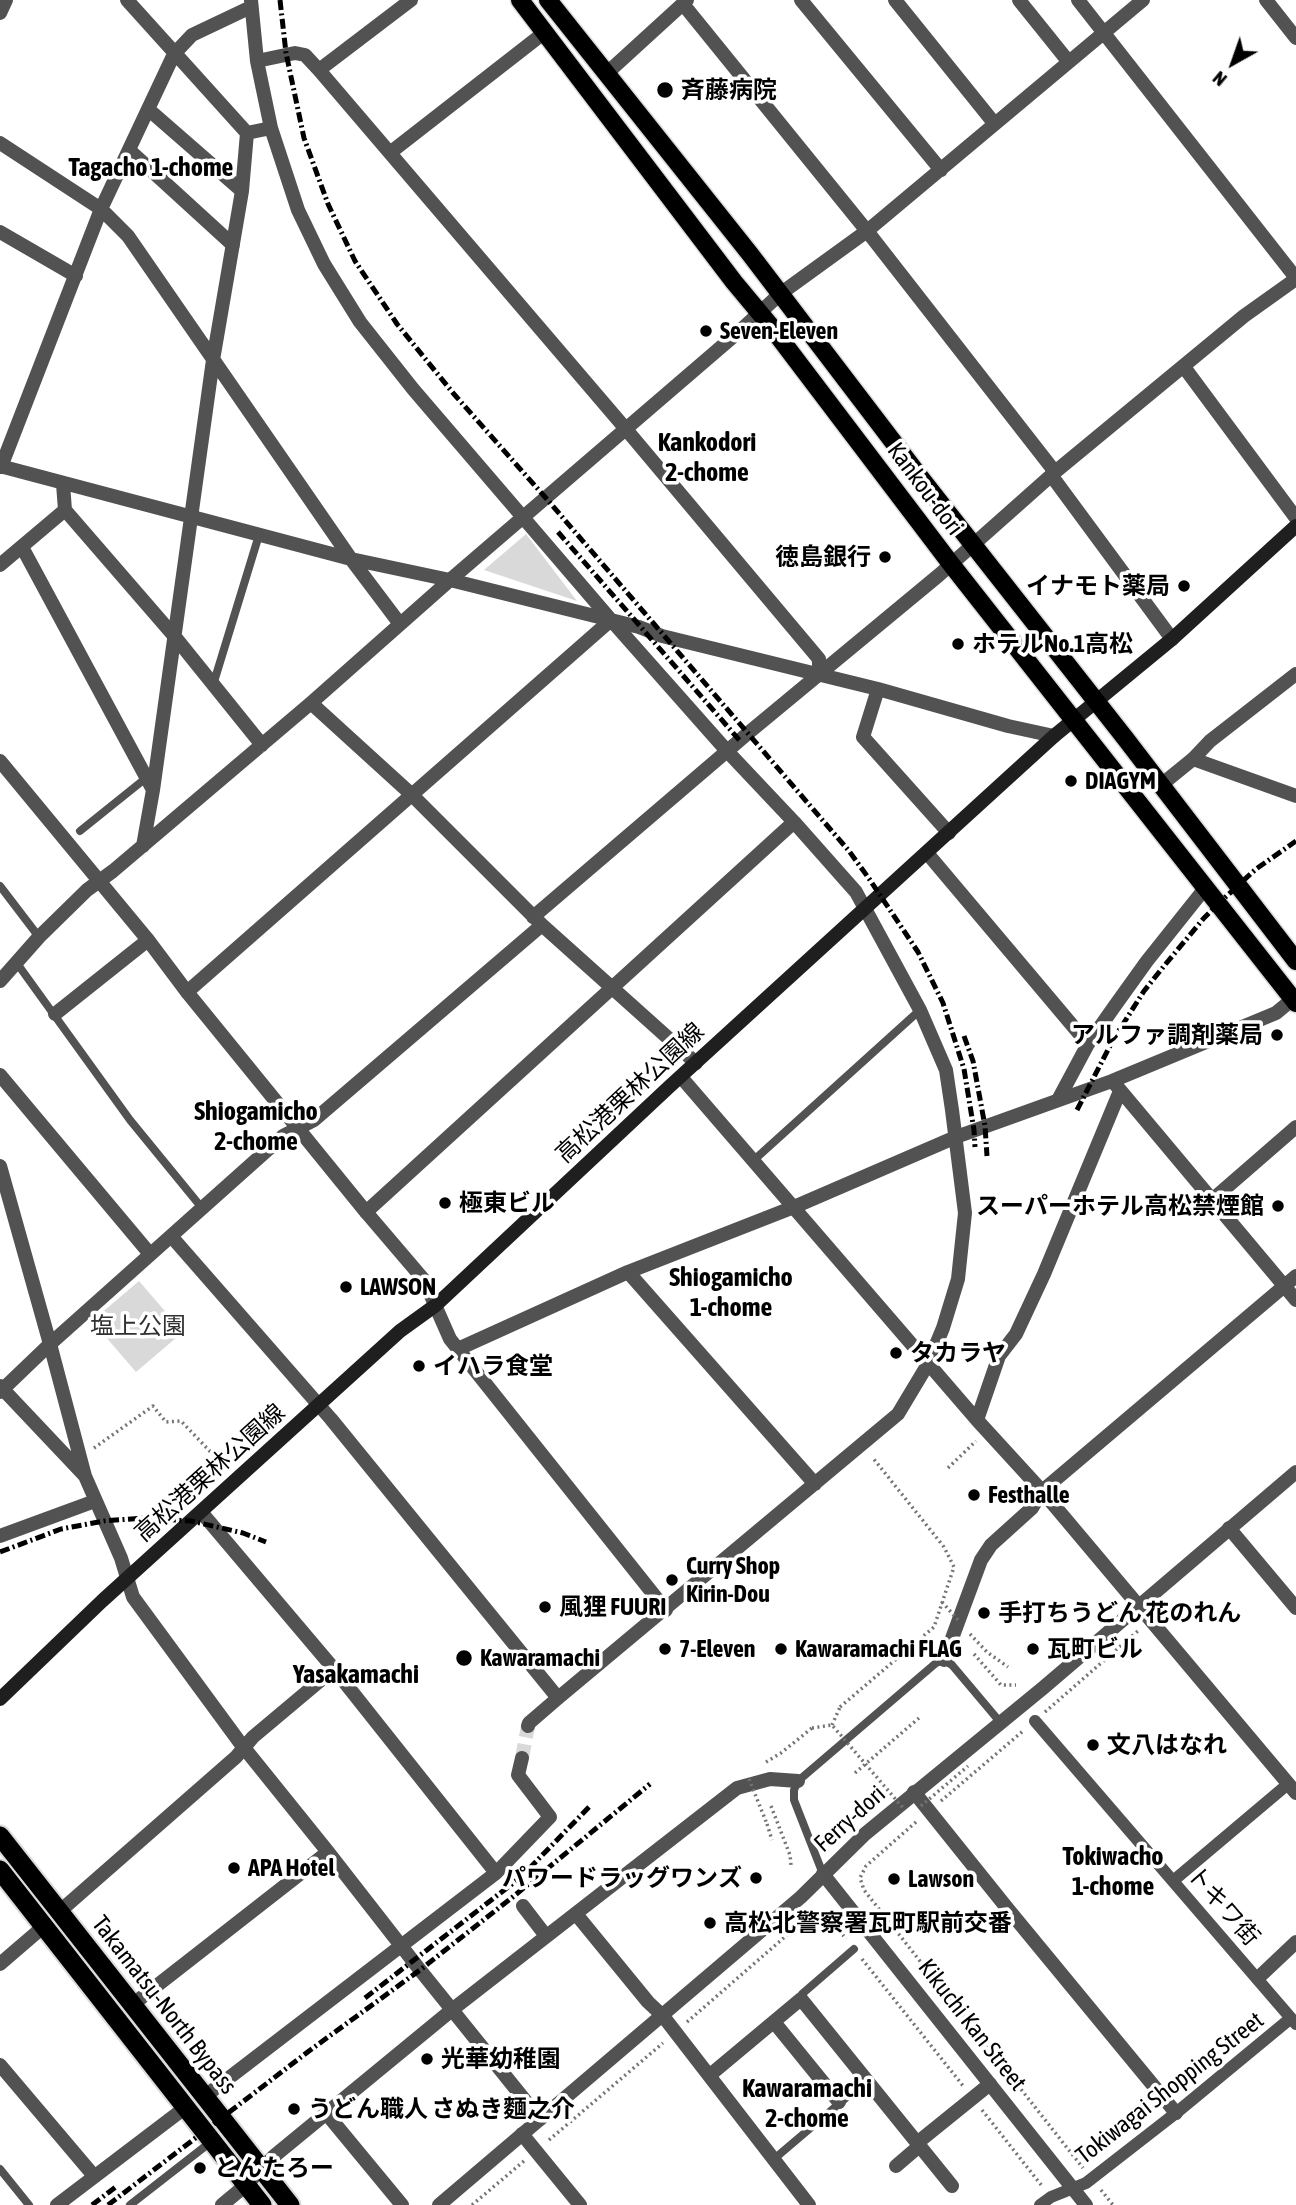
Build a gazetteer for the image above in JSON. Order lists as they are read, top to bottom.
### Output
{
  "streets": {
    "highway": ["Takamatsu-North Bypass"],
    "main road": ["Kankou-dori", "高松港栗林公園線"],
    "street": [
      "Ferry-dori",
      "トキワ街",
      "Kikuchi Kan Street",
      "Tokiwagai Shopping Street"
    ]
  },
  "crossings": [
    ["Kankou-dori", "高松港栗林公園線"],
    ["Ferry-dori", "Kikuchi Kan Street"],
    ["トキワ街", "Tokiwagai Shopping Street"],
    ["Kikuchi Kan Street", "Tokiwagai Shopping Street"]
  ],
  "districts": [
    "Tagacho 1-chome",
    "Kankodori 2-chome",
    "Shiogamicho 2-chome",
    "Shiogamicho 1-chome",
    "Yasakamachi",
    "Tokiwacho 1-chome",
    "Kawaramachi 2-chome"
  ],
  "parks": ["塩上公園"],
  "places": [
    "斉藤病院",
    "Seven-Eleven",
    "徳島銀行",
    "イナモト薬局",
    "ホテルNo.1高松",
    "DIAGYM",
    "アルファ調剤薬局",
    "極東ビル",
    "スーパーホテル高松禁煙館",
    "LAWSON",
    "タカラヤ",
    "イハラ食堂",
    "Festhalle",
    "Curry Shop Kirin-Dou",
    "風狸 FUURI",
    "手打ちうどん 花のれん",
    "7-Eleven",
    "Kawaramachi FLAG",
    "瓦町ビル",
    "Kawaramachi",
    "文八はなれ",
    "APA Hotel",
    "パワードラッグワンズ",
    "Lawson",
    "高松北警察署瓦町駅前交番",
    "光華幼稚園",
    "うどん職人 さぬき麵之介",
    "とんたろー"
  ],
  "north": "bottom left"
}
